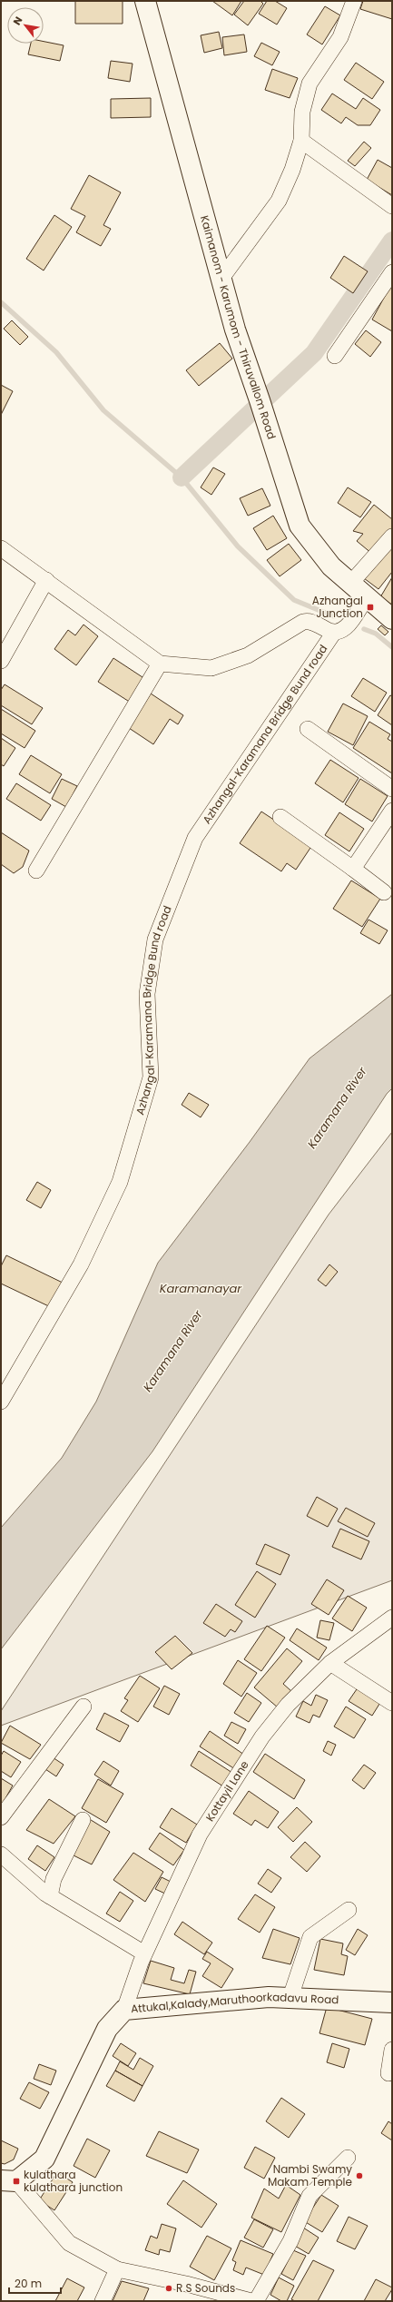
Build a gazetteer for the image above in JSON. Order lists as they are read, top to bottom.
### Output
{
  "streets": {
    "main road": ["Kaimanom - Karumom - Thiruvallom Road", "Attukal,Kalady,Maruthoorkadavu Road"],
    "street": ["Azhangal-Karamana Bridge Bund road", "Kottayil Lane"]
  },
  "crossings": [
    ["Kottayil Lane", "Attukal,Kalady,Maruthoorkadavu Road"]
  ],
  "water": ["Karamana River", "Karamanayar"],
  "places": {
    "transit": ["Azhangal Junction", "kulathara kulathara junction"],
    "other": ["Nambi Swamy Makam Temple", "R S Sounds"]
  },
  "scale_bar": "20 m",
  "north": "top left"
}
